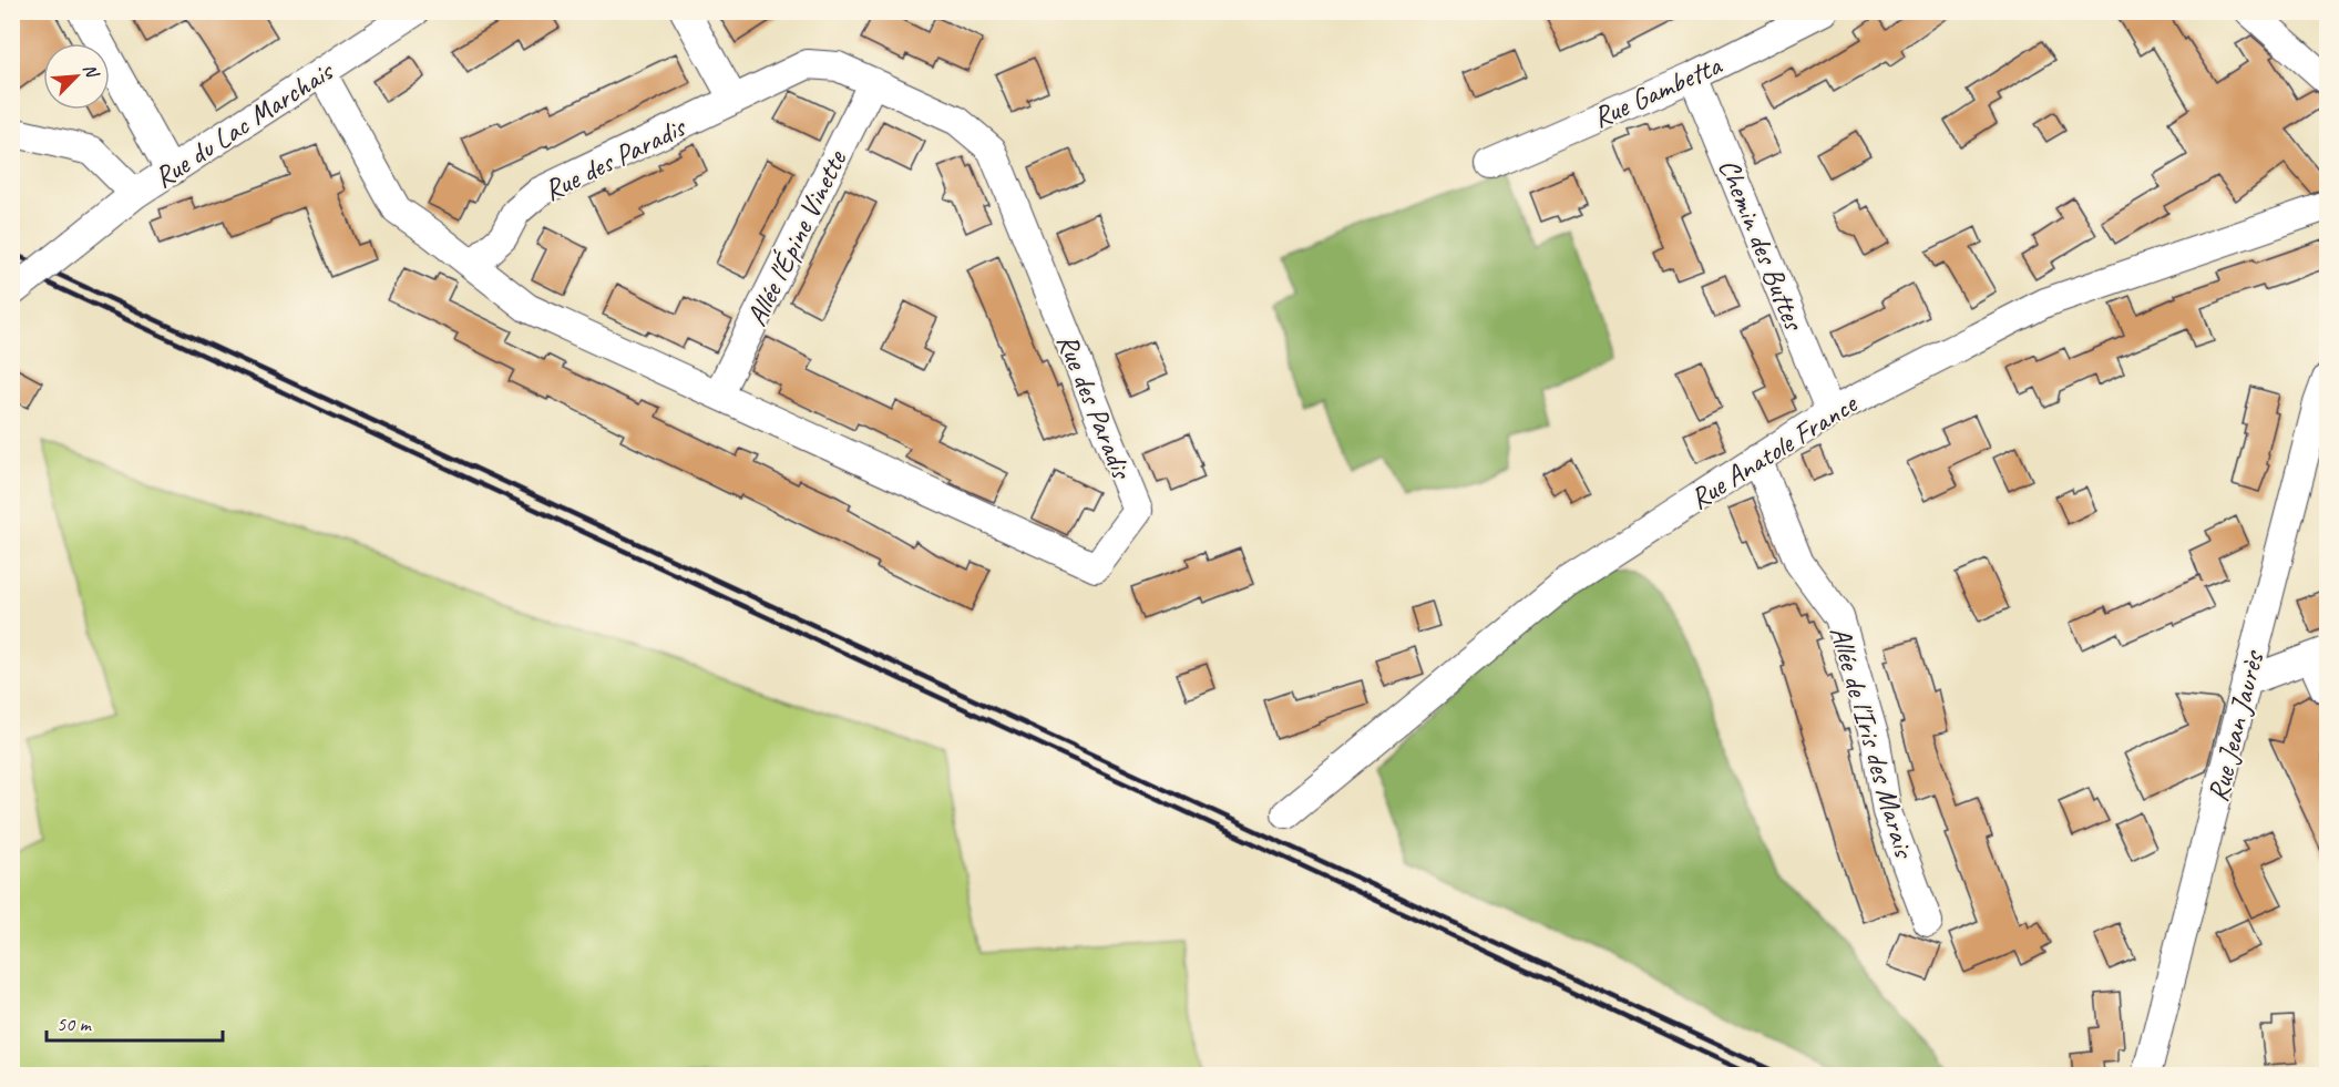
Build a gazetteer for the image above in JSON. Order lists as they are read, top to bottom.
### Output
{
  "streets": {
    "street": [
      "Rue Gambetta",
      "Rue du Lac Marchais",
      "Rue des Paradis",
      "Allée l'Épine Vinette",
      "Chemin des Buttes",
      "Rue Anatole France",
      "Rue Jean Jaurès",
      "Allée de l'Iris des Marais"
    ]
  },
  "crossings": [
    ["Rue Gambetta", "Chemin des Buttes"],
    ["Rue du Lac Marchais", "Rue des Paradis"],
    ["Rue des Paradis", "Allée l'Épine Vinette"],
    ["Chemin des Buttes", "Rue Anatole France"],
    ["Rue Anatole France", "Allée de l'Iris des Marais"]
  ],
  "scale_bar": "50 m",
  "north": "top right"
}
